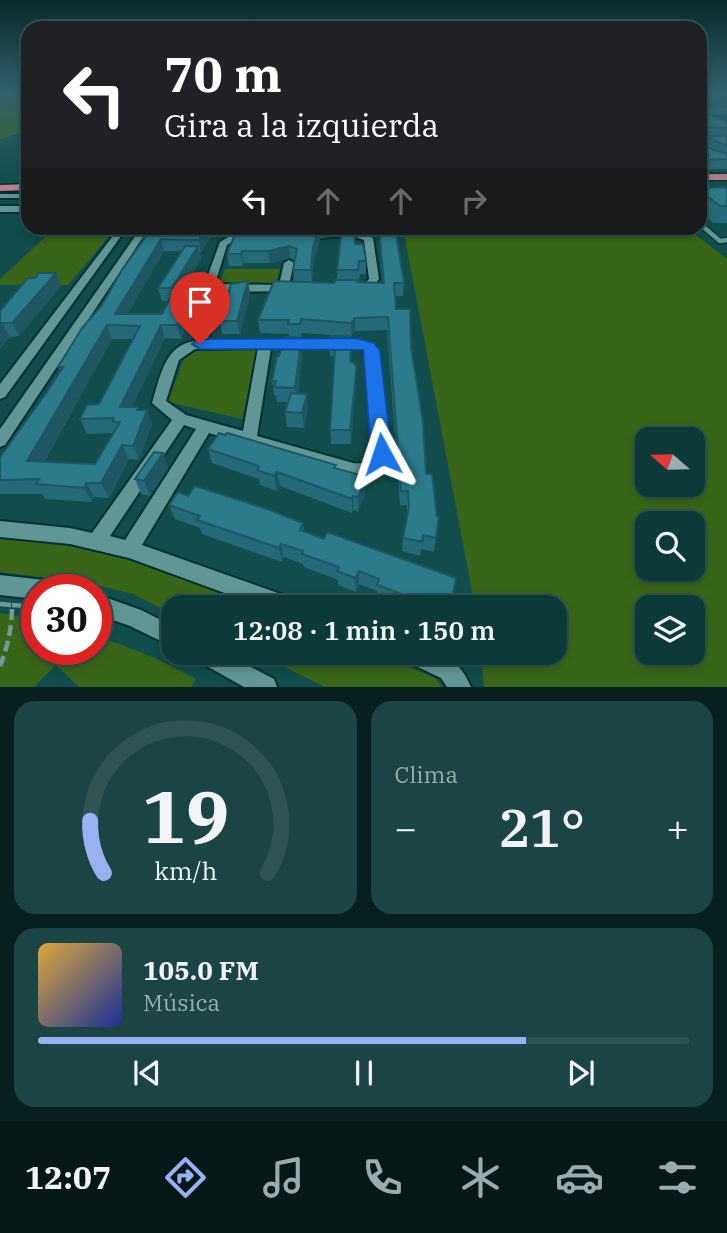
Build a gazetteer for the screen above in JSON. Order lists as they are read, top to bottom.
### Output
{
  "north": "left",
  "page": {
    "turn": ["70 m", "Gira a la izquierda"],
    "limit": "30",
    "trip": "12:08 · 1 min · 150 m",
    "tile": "Clima",
    "heat": ["−", "21°", "+"],
    "song": ["105.0 FM", "Música"],
    "tabs": "12:07",
    "gauge": ["19", "km/h"]
  }
}
